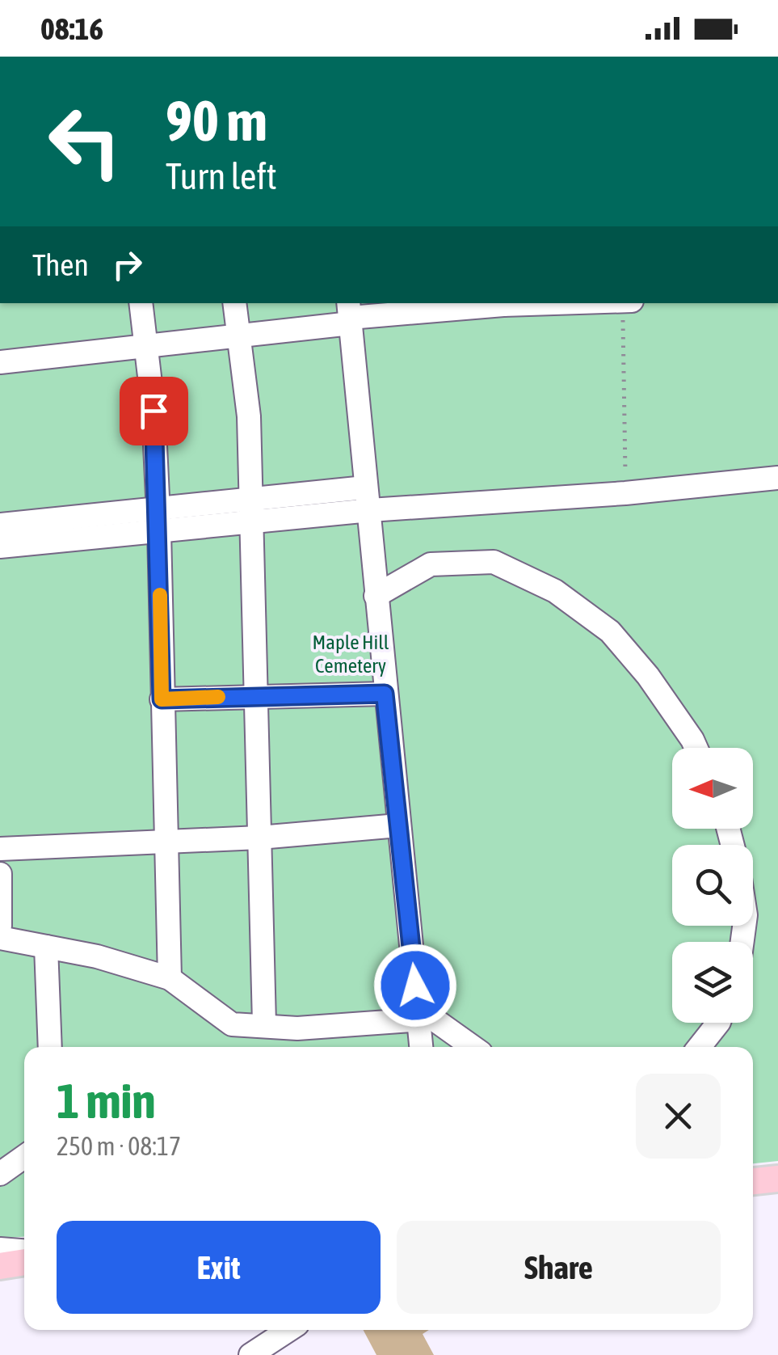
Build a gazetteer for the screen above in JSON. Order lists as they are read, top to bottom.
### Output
{
  "parks": ["Maple Hill Cemetery"],
  "north": "left",
  "page": {
    "status": "08:16",
    "turn": ["90 m", "Turn left"],
    "then": "Then",
    "heading": ["1 min", "250 m · 08:17"],
    "buttons": ["Exit", "Share"]
  }
}
